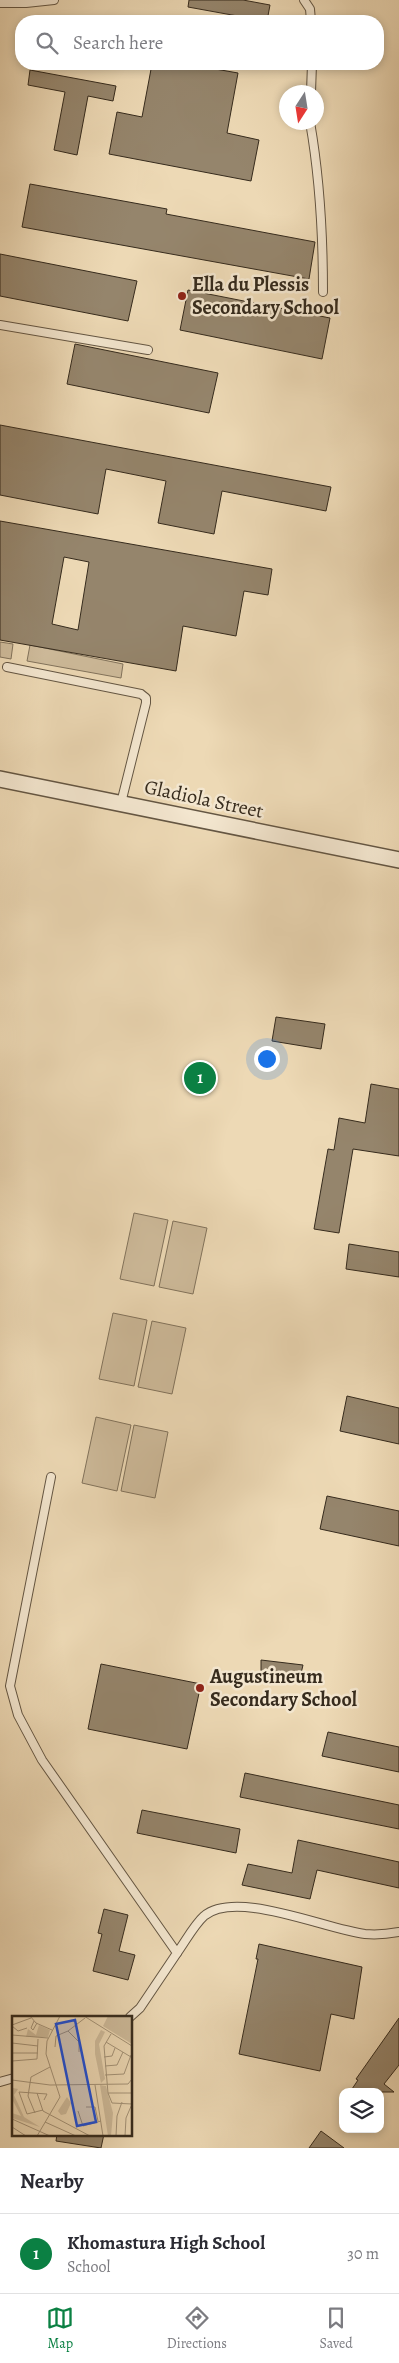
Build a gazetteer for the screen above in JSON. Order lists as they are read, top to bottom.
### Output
{
  "streets": {
    "street": ["Gladiola Street"]
  },
  "places": ["Ella du Plessis Secondary School", "Augustineum Secondary School"],
  "north": "bottom",
  "page": {
    "search": "Search here",
    "pins": "1",
    "heading": "Nearby",
    "list": [
      {
        "mark": "1",
        "name": "Khomastura High School",
        "note": "School",
        "value": "30 m"
      }
    ],
    "nav": ["Map", "Directions", "Saved"]
  }
}
